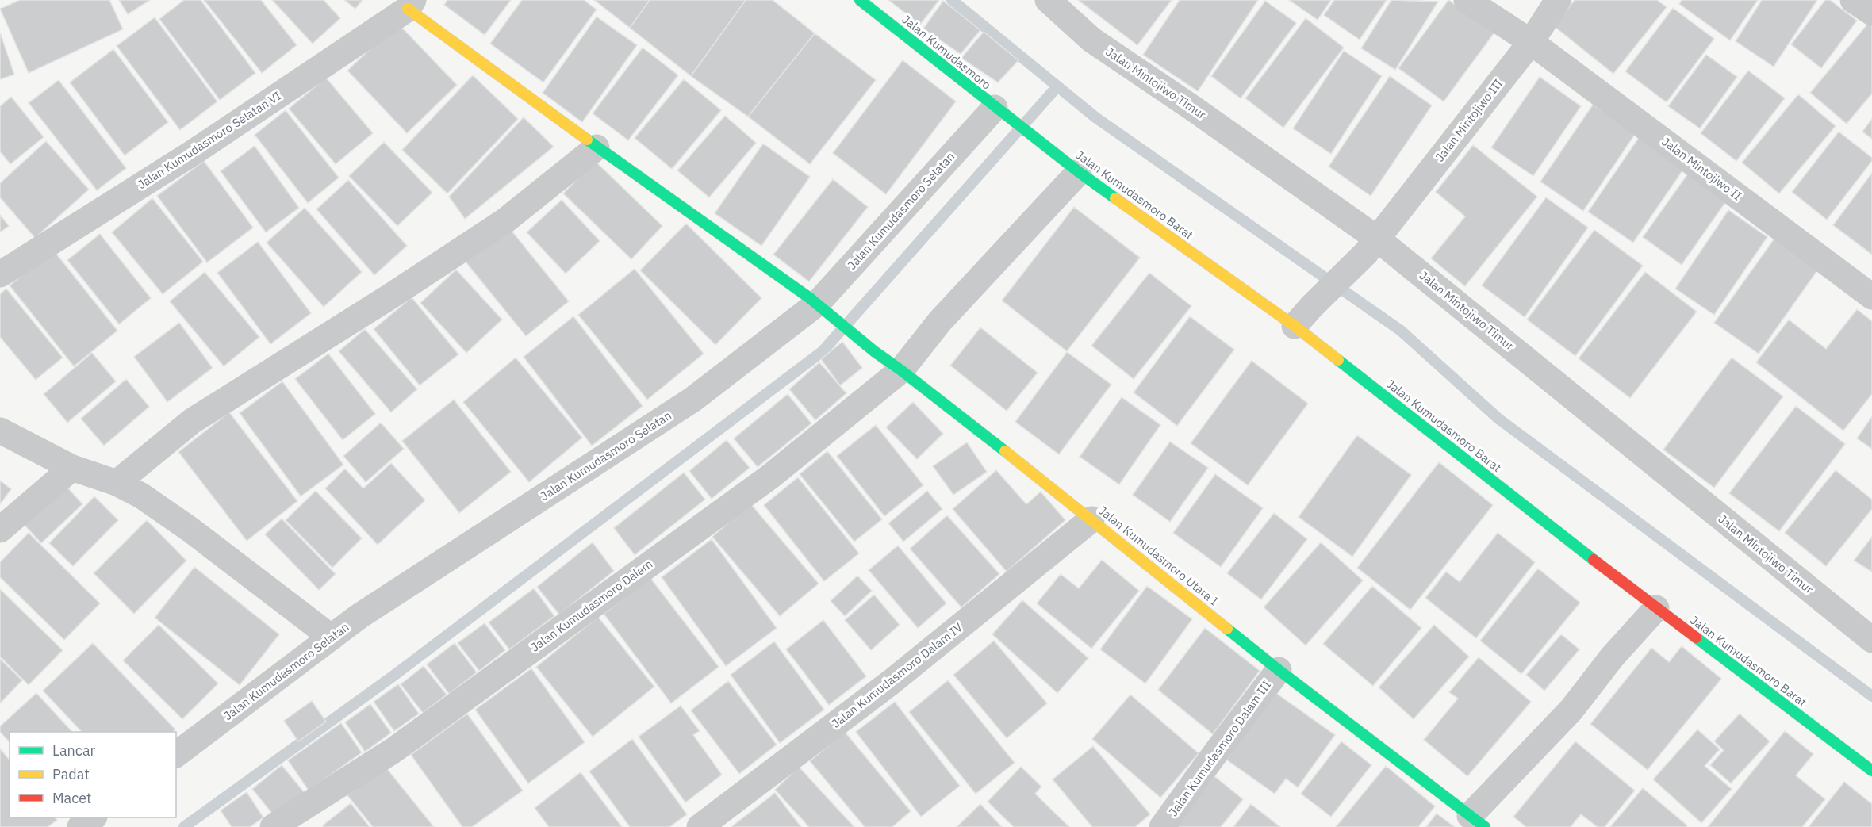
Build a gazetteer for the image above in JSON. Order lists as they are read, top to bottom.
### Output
{
  "streets": {
    "street": [
      "Jalan Kumudasmoro",
      "Jalan Mintojiwo Timur",
      "Jalan Mintojiwo III",
      "Jalan Kumudasmoro Selatan VI",
      "Jalan Mintojiwo II",
      "Jalan Kumudasmoro Barat",
      "Jalan Kumudasmoro Selatan",
      "Jalan Kumudasmoro Utara I",
      "Jalan Kumudasmoro Dalam",
      "Jalan Kumudasmoro Dalam IV",
      "Jalan Kumudasmoro Dalam III"
    ]
  },
  "crossings": [
    ["Jalan Kumudasmoro", "Jalan Kumudasmoro Barat"],
    ["Jalan Kumudasmoro", "Jalan Kumudasmoro Selatan"],
    ["Jalan Mintojiwo Timur", "Jalan Mintojiwo III"],
    ["Jalan Mintojiwo III", "Jalan Mintojiwo II"],
    ["Jalan Mintojiwo III", "Jalan Kumudasmoro Barat"],
    ["Jalan Kumudasmoro Selatan VI", "Jalan Kumudasmoro Utara I"],
    ["Jalan Kumudasmoro Barat", "Jalan Kumudasmoro Selatan"],
    ["Jalan Kumudasmoro Barat", "Jalan Kumudasmoro Dalam"],
    ["Jalan Kumudasmoro Selatan", "Jalan Kumudasmoro Utara I"],
    ["Jalan Kumudasmoro Utara I", "Jalan Kumudasmoro Dalam"],
    ["Jalan Kumudasmoro Utara I", "Jalan Kumudasmoro Dalam IV"],
    ["Jalan Kumudasmoro Utara I", "Jalan Kumudasmoro Dalam III"]
  ],
  "legend": ["Lancar", "Padat", "Macet"]
}
